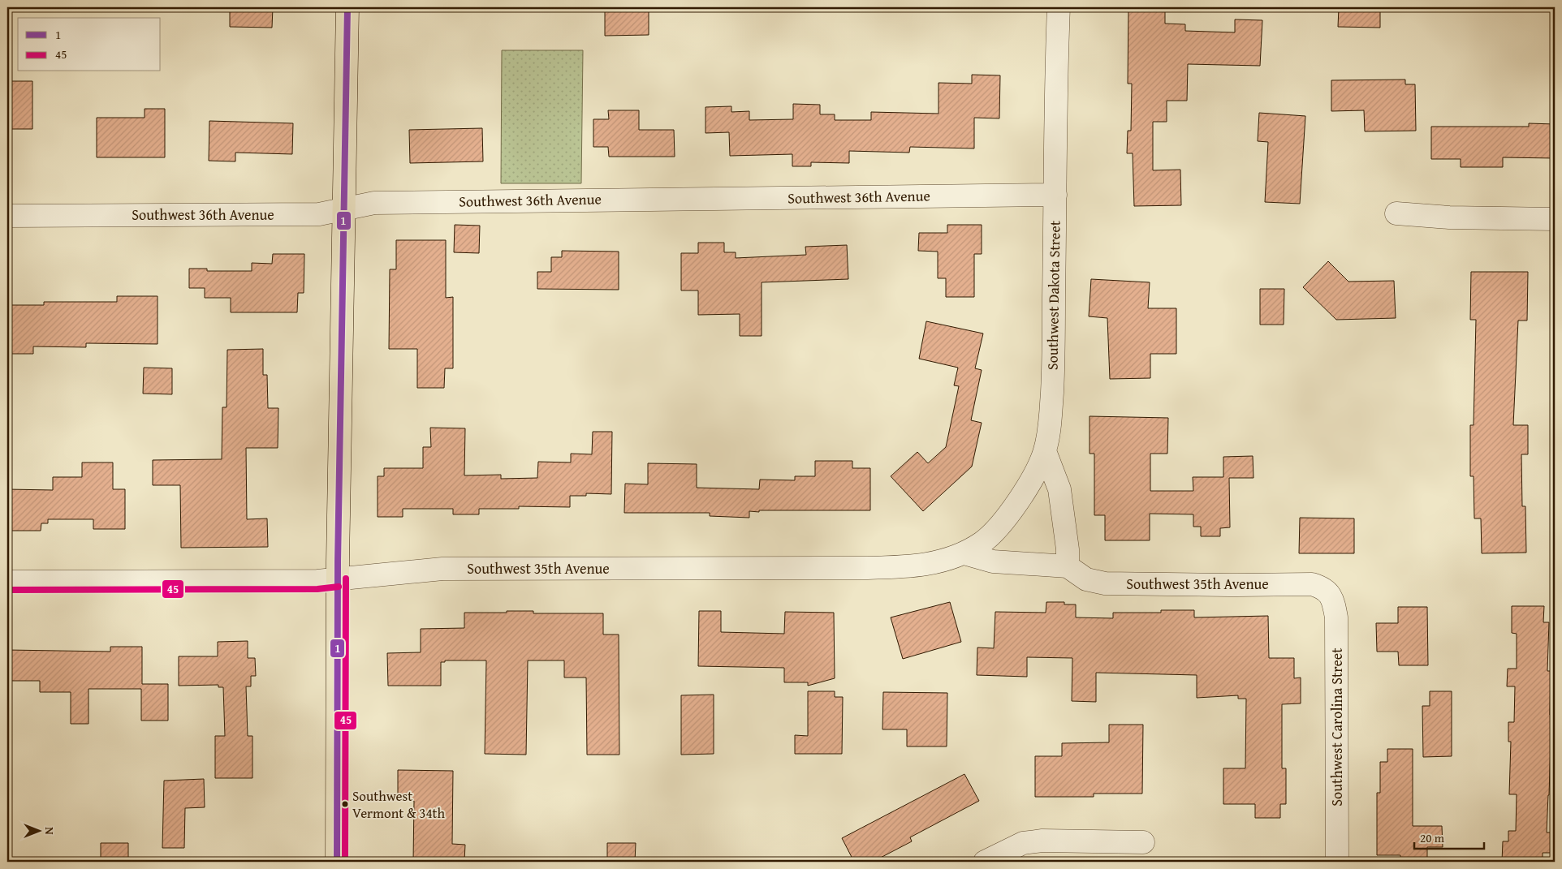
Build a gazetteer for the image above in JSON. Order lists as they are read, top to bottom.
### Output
{
  "streets": {
    "street": [
      "Southwest 36th Avenue",
      "Southwest Dakota Street",
      "Southwest 35th Avenue",
      "Southwest Carolina Street"
    ]
  },
  "crossings": [
    ["Southwest 36th Avenue", "Southwest Dakota Street"],
    ["Southwest Dakota Street", "Southwest 35th Avenue"],
    ["Southwest 35th Avenue", "Southwest Carolina Street"]
  ],
  "places": ["Southwest Vermont & 34th"],
  "lines": ["transit line 1", "transit line 45"],
  "legend": ["1", "45"],
  "scale_bar": "20 m",
  "north": "right"
}
